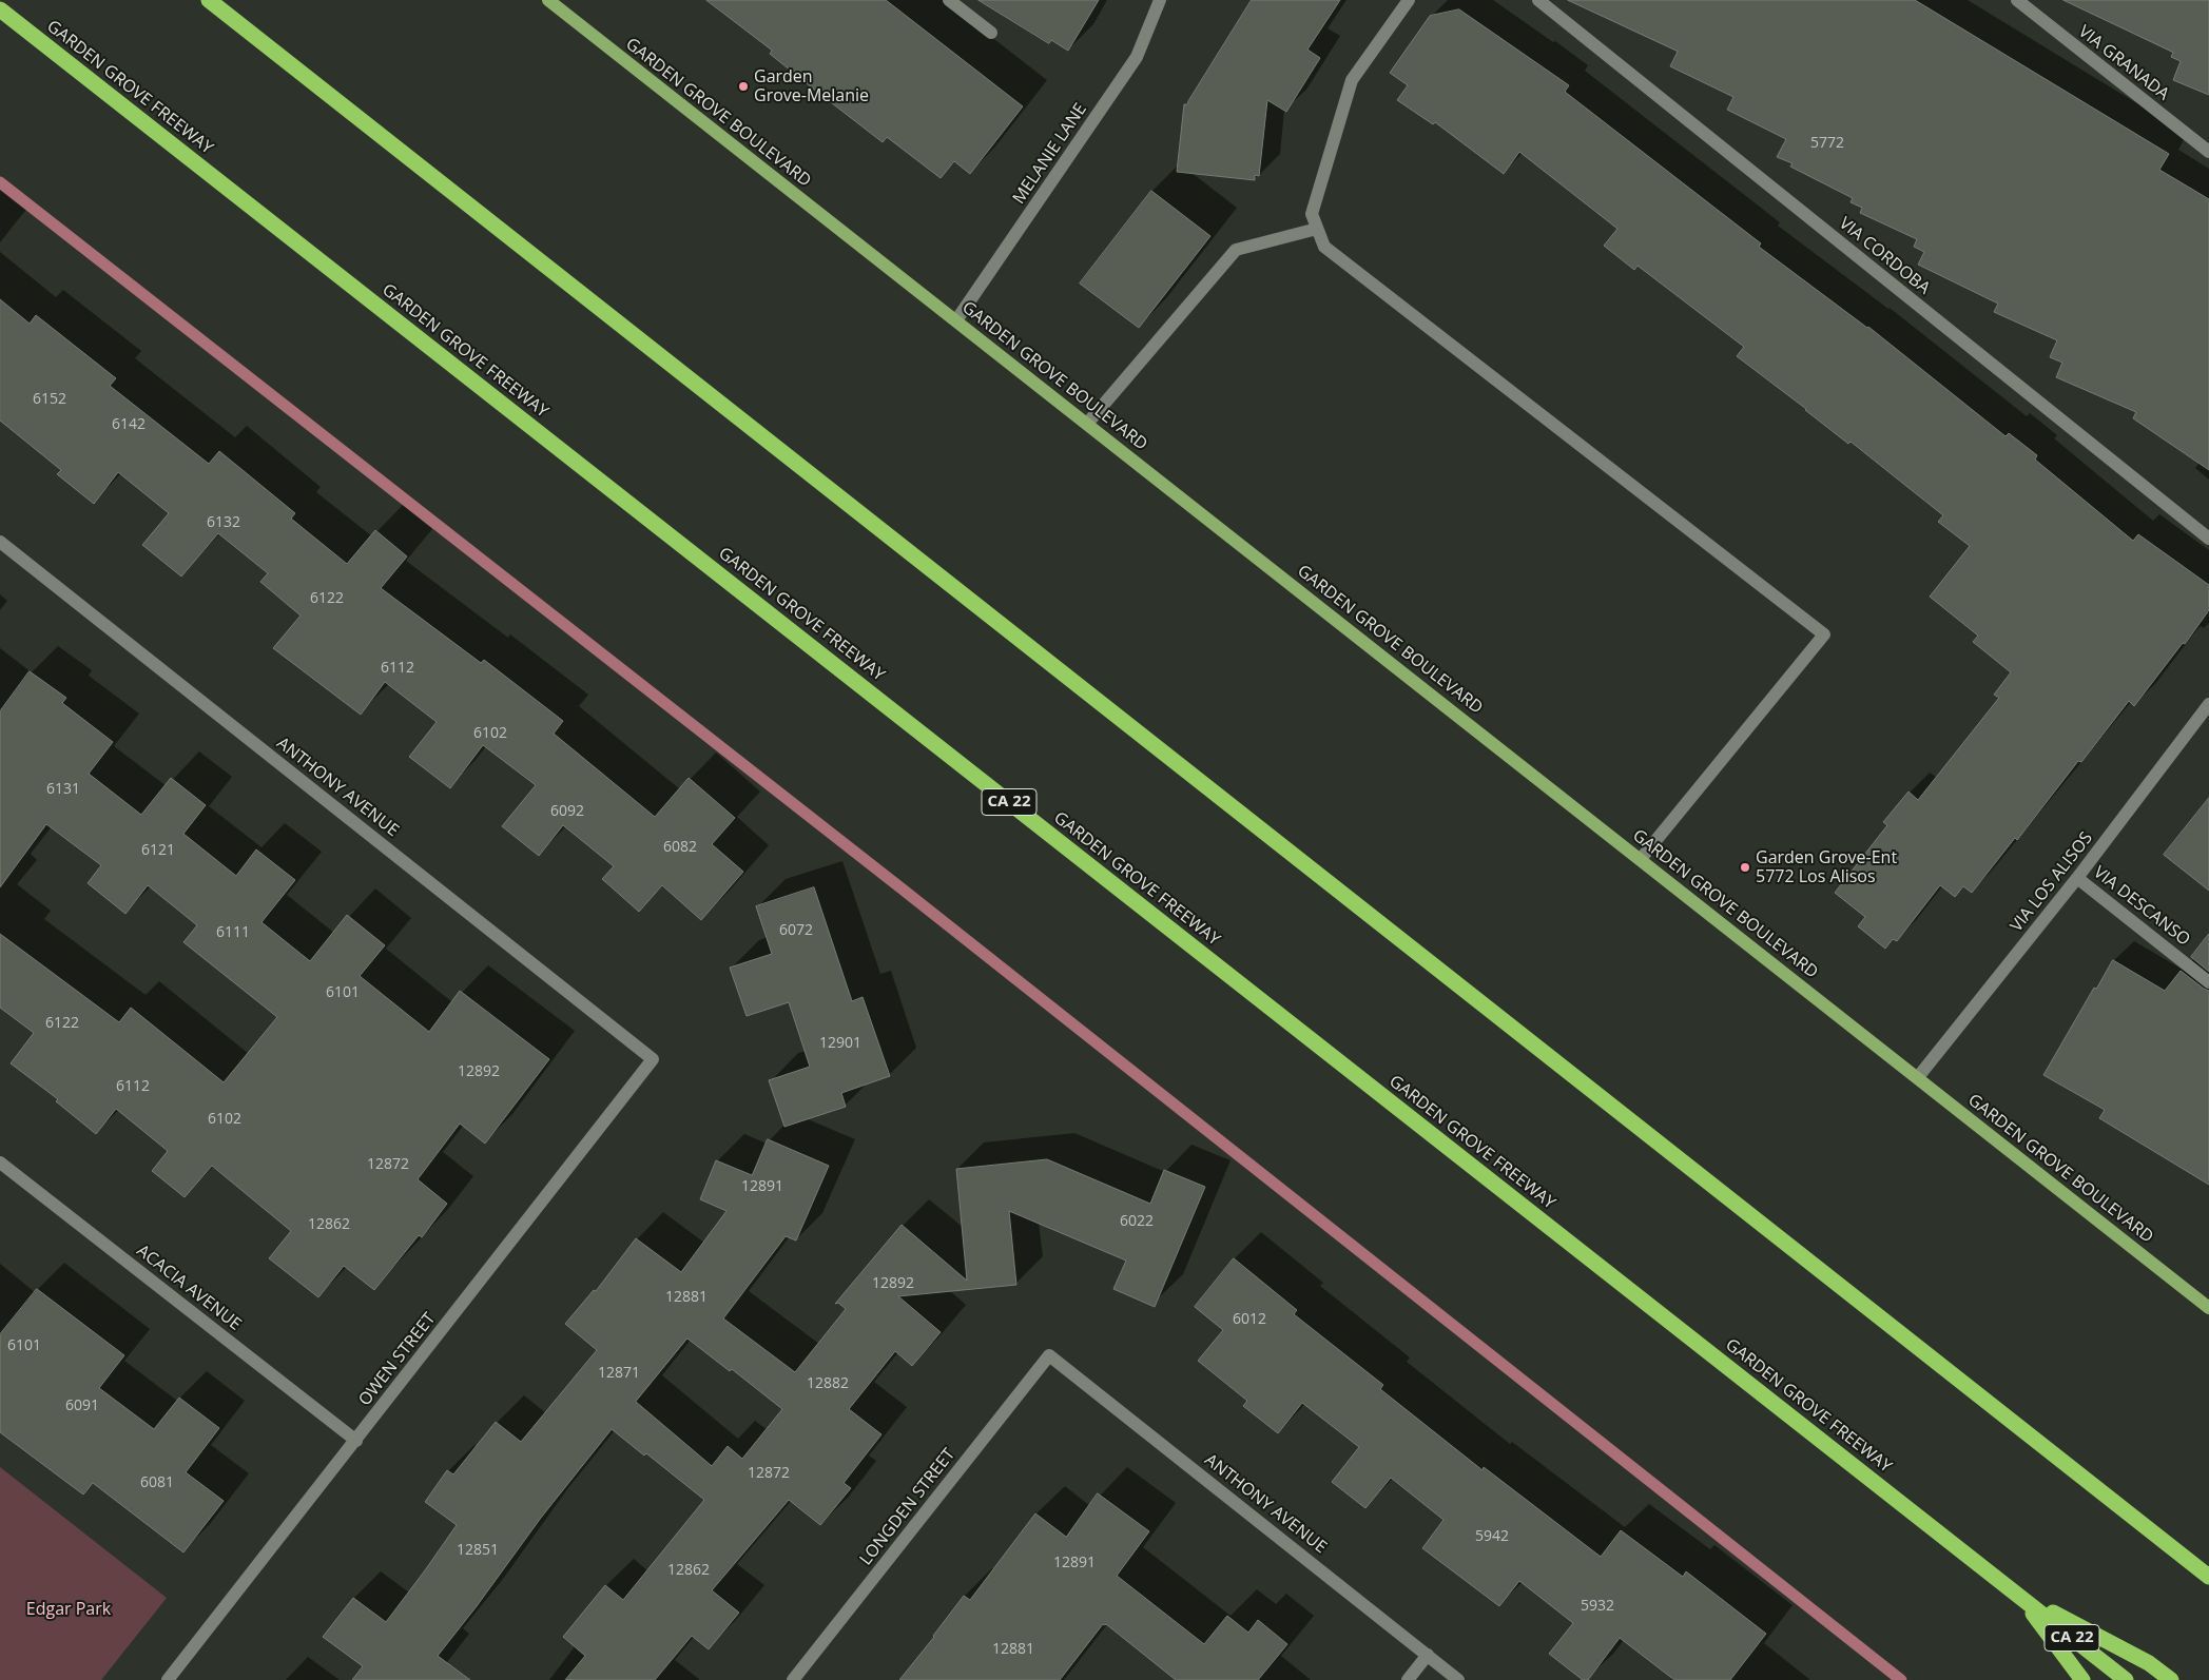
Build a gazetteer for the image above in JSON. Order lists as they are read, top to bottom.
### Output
{
  "streets": {
    "highway": ["GARDEN GROVE FREEWAY", "CA 22"],
    "main road": ["GARDEN GROVE BOULEVARD"],
    "street": [
      "VIA GRANADA",
      "MELANIE LANE",
      "VIA CORDOBA",
      "ANTHONY AVENUE",
      "VIA LOS ALISOS",
      "VIA DESCANSO",
      "ACACIA AVENUE",
      "OWEN STREET",
      "LONGDEN STREET"
    ]
  },
  "crossings": [
    ["GARDEN GROVE BOULEVARD", "MELANIE LANE"],
    ["GARDEN GROVE BOULEVARD", "VIA LOS ALISOS"],
    ["ANTHONY AVENUE", "OWEN STREET"],
    ["ANTHONY AVENUE", "LONGDEN STREET"],
    ["VIA LOS ALISOS", "VIA DESCANSO"],
    ["ACACIA AVENUE", "OWEN STREET"]
  ],
  "parks": ["Edgar Park"],
  "places": ["Garden Grove-Melanie", "Garden Grove-Ent 5772 Los Alisos"],
  "house_numbers": [
    "5772",
    "6152",
    "6142",
    "6132",
    "6122",
    "6112",
    "6102",
    "6131",
    "6092",
    "6082",
    "6121",
    "6072",
    "6111",
    "6101",
    "6122",
    "12901",
    "12892",
    "6112",
    "6102",
    "12872",
    "12891",
    "6022",
    "12862",
    "12892",
    "12881",
    "6012",
    "6101",
    "12871",
    "12882",
    "6091",
    "12872",
    "6081",
    "5942",
    "12851",
    "12891",
    "12862",
    "5932",
    "12881"
  ]
}
